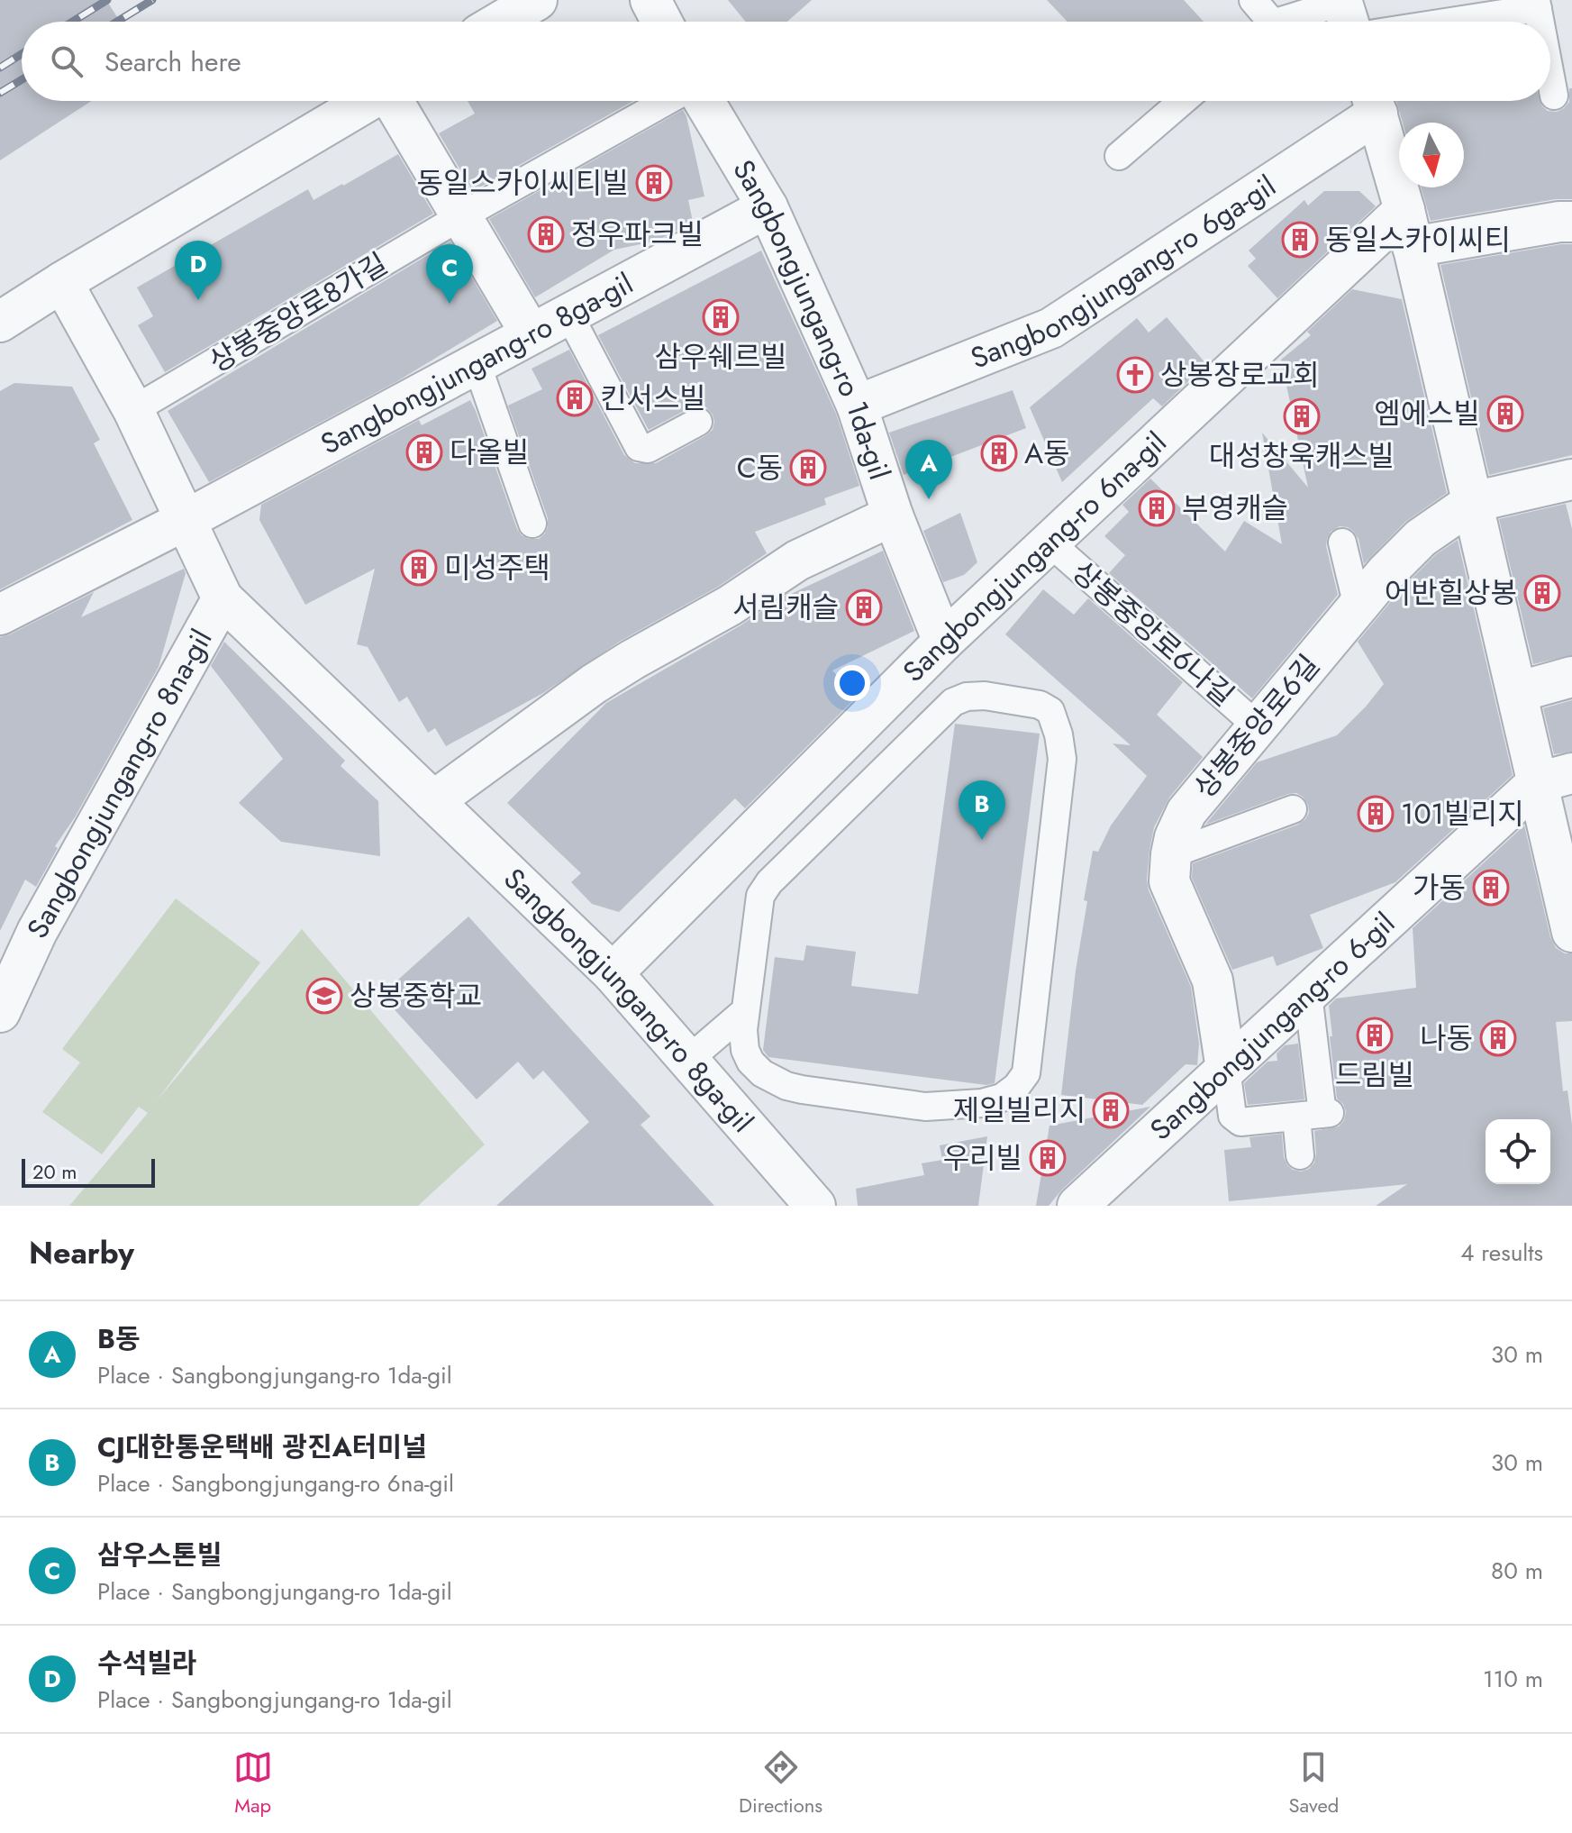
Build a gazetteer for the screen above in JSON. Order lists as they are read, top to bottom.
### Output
{
  "streets": {
    "street": [
      "Sangbongjungang-ro 6ga-gil",
      "Sangbongjungang-ro 1da-gil",
      "Sangbongjungang-ro 8ga-gil",
      "Sangbongjungang-ro 6na-gil",
      "상봉중앙로6길",
      "Sangbongjungang-ro 8na-gil",
      "Sangbongjungang-ro 6-gil"
    ],
    "lane": ["상봉중앙로8가길", "상봉중앙로6나길"]
  },
  "crossings": [
    ["Sangbongjungang-ro 6ga-gil", "Sangbongjungang-ro 1da-gil"],
    ["Sangbongjungang-ro 6ga-gil", "Sangbongjungang-ro 6na-gil"],
    ["Sangbongjungang-ro 6ga-gil", "상봉중앙로6길"],
    ["Sangbongjungang-ro 6ga-gil", "Sangbongjungang-ro 6-gil"],
    ["상봉중앙로8가길", "Sangbongjungang-ro 8ga-gil"],
    ["Sangbongjungang-ro 1da-gil", "Sangbongjungang-ro 8ga-gil"],
    ["Sangbongjungang-ro 1da-gil", "Sangbongjungang-ro 6na-gil"],
    ["Sangbongjungang-ro 8ga-gil", "Sangbongjungang-ro 6na-gil"],
    ["Sangbongjungang-ro 8ga-gil", "Sangbongjungang-ro 8na-gil"],
    ["Sangbongjungang-ro 6na-gil", "상봉중앙로6나길"],
    ["상봉중앙로6나길", "상봉중앙로6길"],
    ["상봉중앙로6길", "Sangbongjungang-ro 6-gil"]
  ],
  "places": {
    "building": [
      "동일스카이씨티빌",
      "정우파크빌",
      "동일스카이씨티",
      "삼우쉐르빌",
      "킨서스빌",
      "엠에스빌",
      "대성창욱캐스빌",
      "다올빌",
      "A동",
      "C동",
      "부영캐슬",
      "미성주택",
      "어반힐상봉",
      "서림캐슬",
      "101빌리지",
      "가동",
      "드림빌",
      "나동",
      "제일빌리지",
      "우리빌"
    ],
    "church": ["상봉장로교회"],
    "school or university": ["상봉중학교"]
  },
  "scale_bar": "20 m",
  "north": "bottom",
  "page": {
    "search": "Search here",
    "pins": [
      "D",
      "C",
      "A",
      "B"
    ],
    "scale": "20 m",
    "heading": ["Nearby", "4 results"],
    "list": [
      {
        "mark": "A",
        "name": "B동",
        "note": "Place · Sangbongjungang-ro 1da-gil",
        "value": "30 m"
      },
      {
        "mark": "B",
        "name": "CJ대한통운택배 광진A터미널",
        "note": "Place · Sangbongjungang-ro 6na-gil",
        "value": "30 m"
      },
      {
        "mark": "C",
        "name": "삼우스톤빌",
        "note": "Place · Sangbongjungang-ro 1da-gil",
        "value": "80 m"
      },
      {
        "mark": "D",
        "name": "수석빌라",
        "note": "Place · Sangbongjungang-ro 1da-gil",
        "value": "110 m"
      }
    ],
    "nav": ["Map", "Directions", "Saved"]
  }
}
